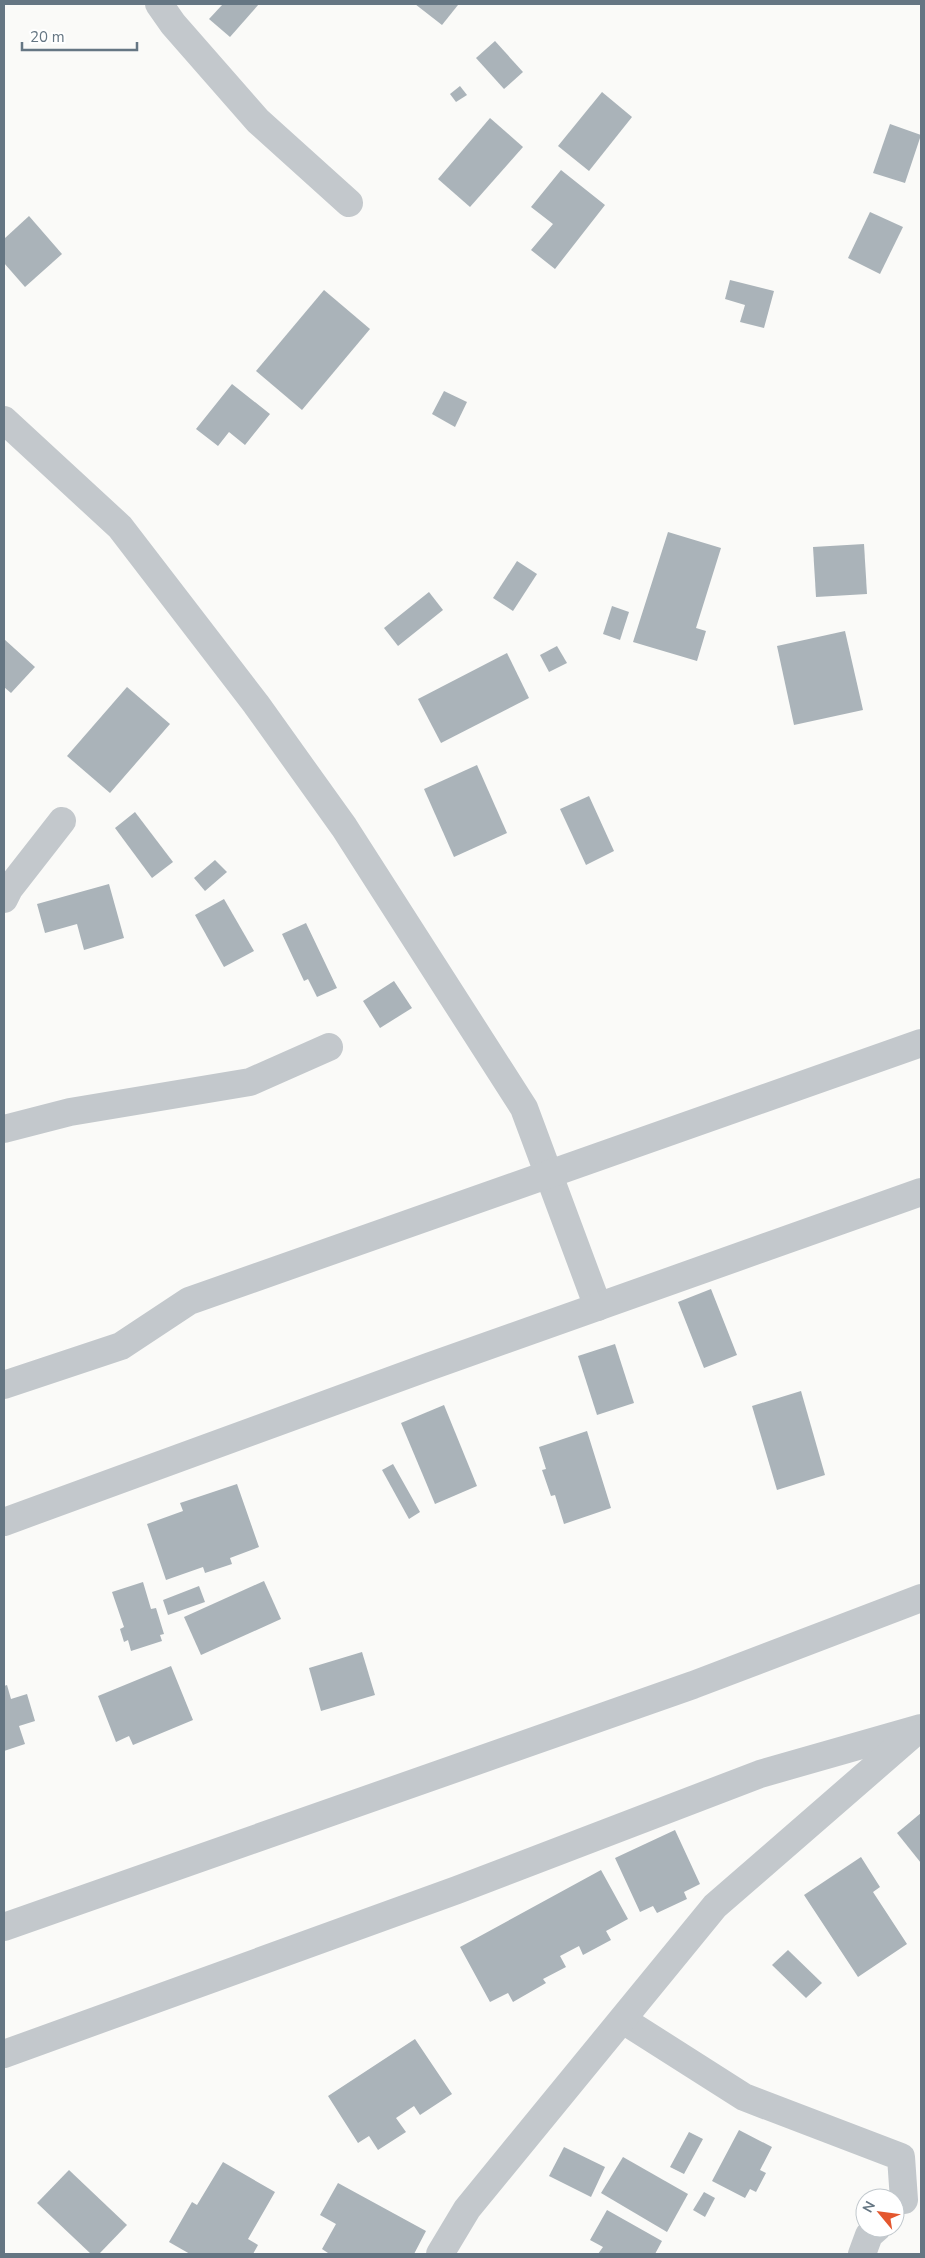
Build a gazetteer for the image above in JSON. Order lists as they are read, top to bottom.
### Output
{
  "scale_bar": "20 m",
  "north": "top left"
}
